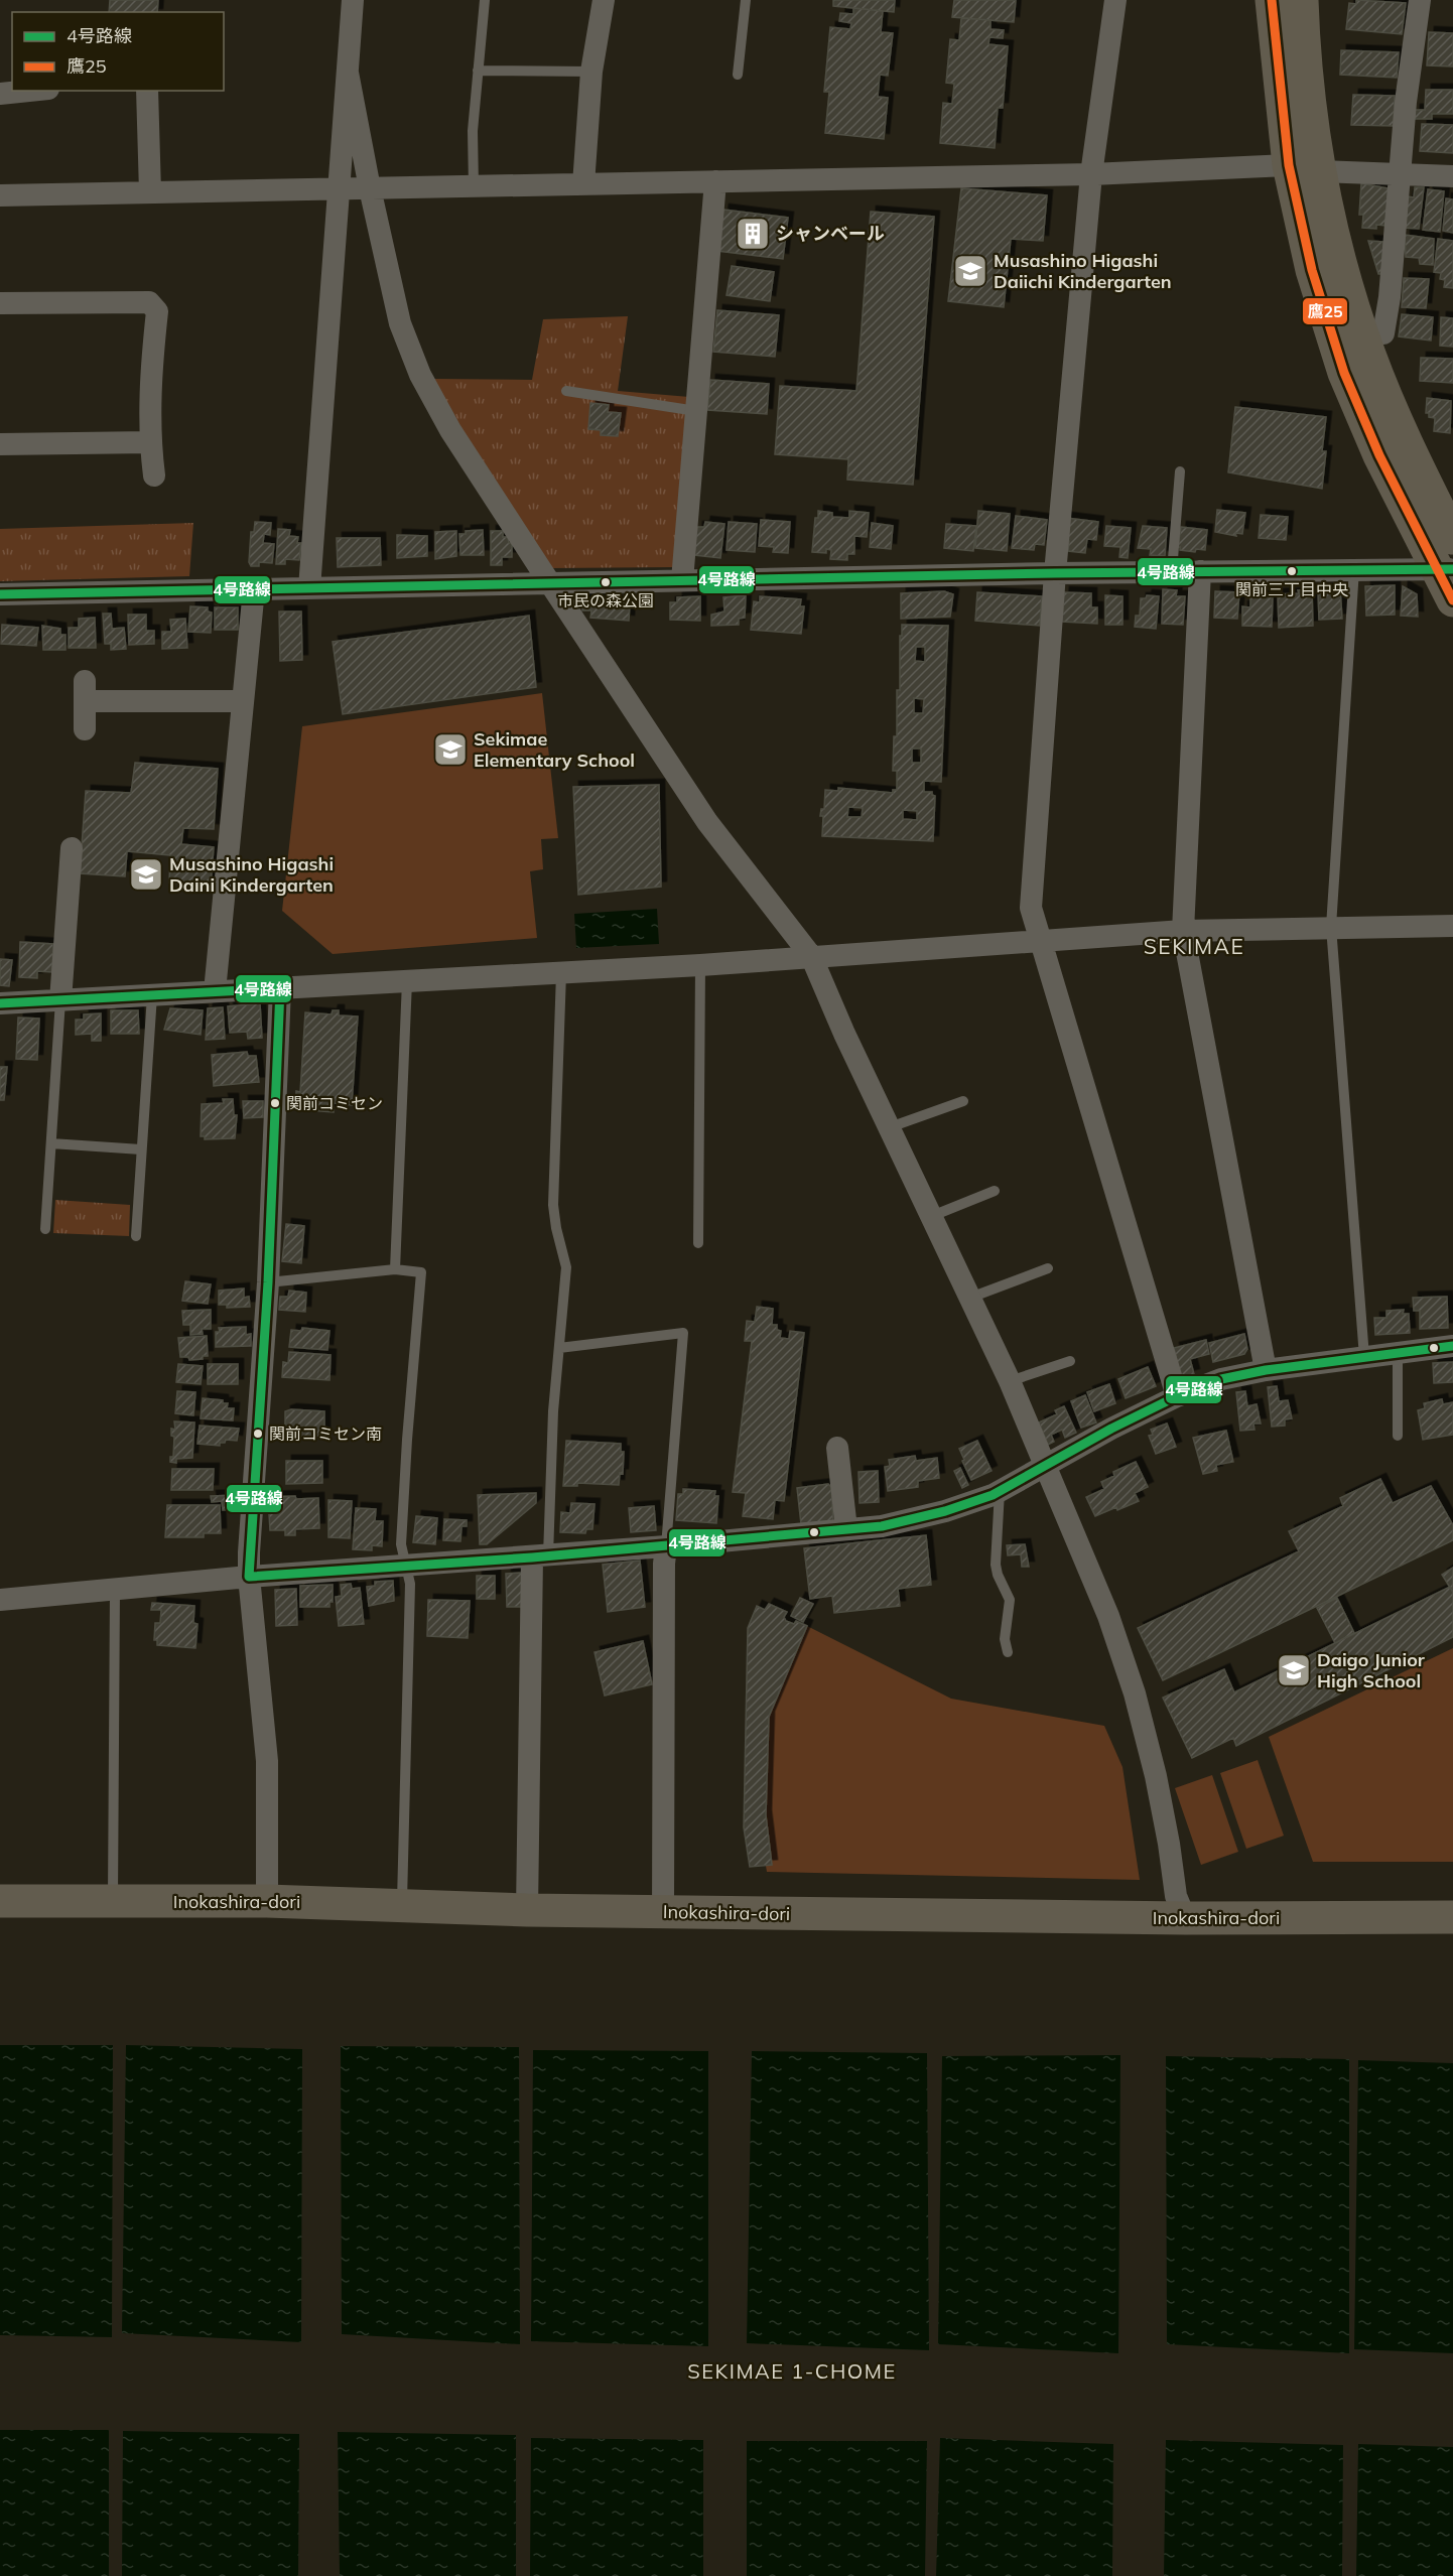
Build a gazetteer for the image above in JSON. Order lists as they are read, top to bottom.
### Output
{
  "streets": {
    "main road": ["Inokashira-dori"]
  },
  "districts": ["SEKIMAE", "SEKIMAE 1-CHOME"],
  "places": {
    "building": ["シャンベール"],
    "school or university": [
      "Musashino Higashi Daiichi Kindergarten",
      "Sekimae Elementary School",
      "Musashino Higashi Daini Kindergarten",
      "Daigo Junior High School"
    ],
    "other": [
      "関前三丁目中央",
      "市民の森公園",
      "関前コミセン",
      "関前コミセン南"
    ]
  },
  "lines": ["transit line 鷹25", "transit line 4号路線"],
  "legend": ["4号路線", "鷹25"]
}
